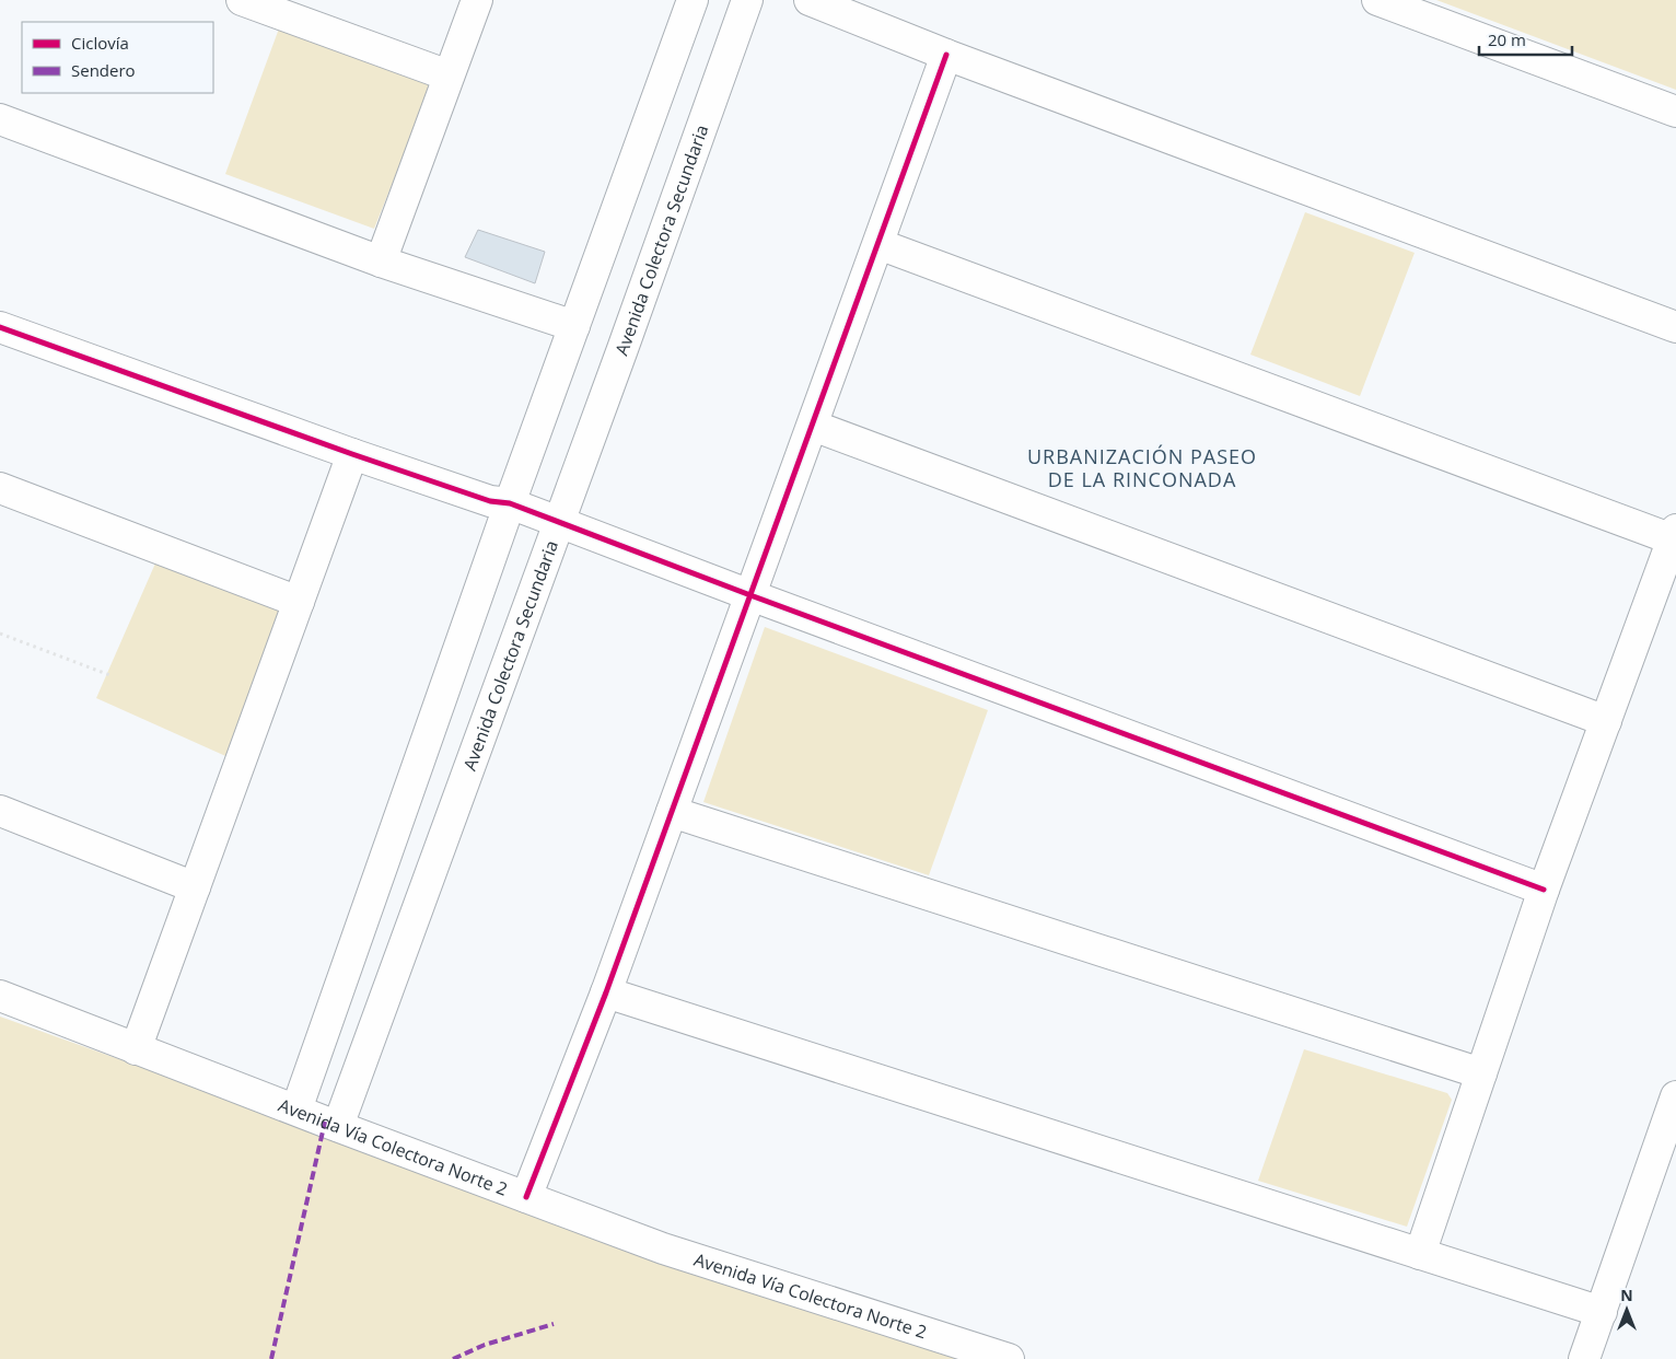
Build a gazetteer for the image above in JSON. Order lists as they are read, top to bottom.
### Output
{
  "streets": {
    "street": ["Avenida Colectora Secundaria", "Avenida Vía Colectora Norte 2"]
  },
  "crossings": [
    ["Avenida Colectora Secundaria", "Avenida Vía Colectora Norte 2"]
  ],
  "districts": ["URBANIZACIÓN PASEO DE LA RINCONADA"],
  "legend": ["Ciclovía", "Sendero"],
  "scale_bar": "20 m",
  "north": "top"
}
